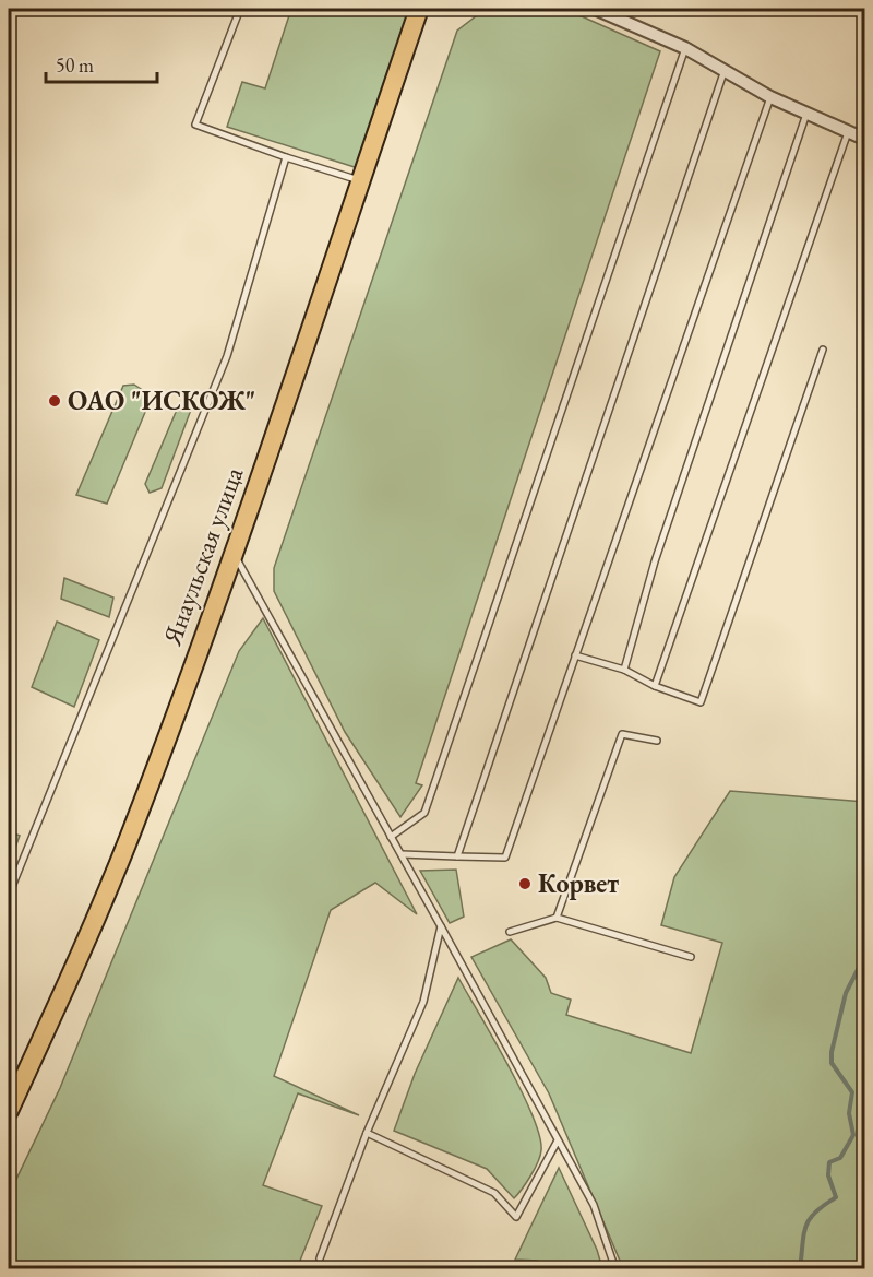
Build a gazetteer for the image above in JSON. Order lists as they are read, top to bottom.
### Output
{
  "streets": {
    "main road": ["Янаульская улица"]
  },
  "places": ["ОАО \"ИСКОЖ\"", "Корвет"],
  "scale_bar": "50 m"
}
